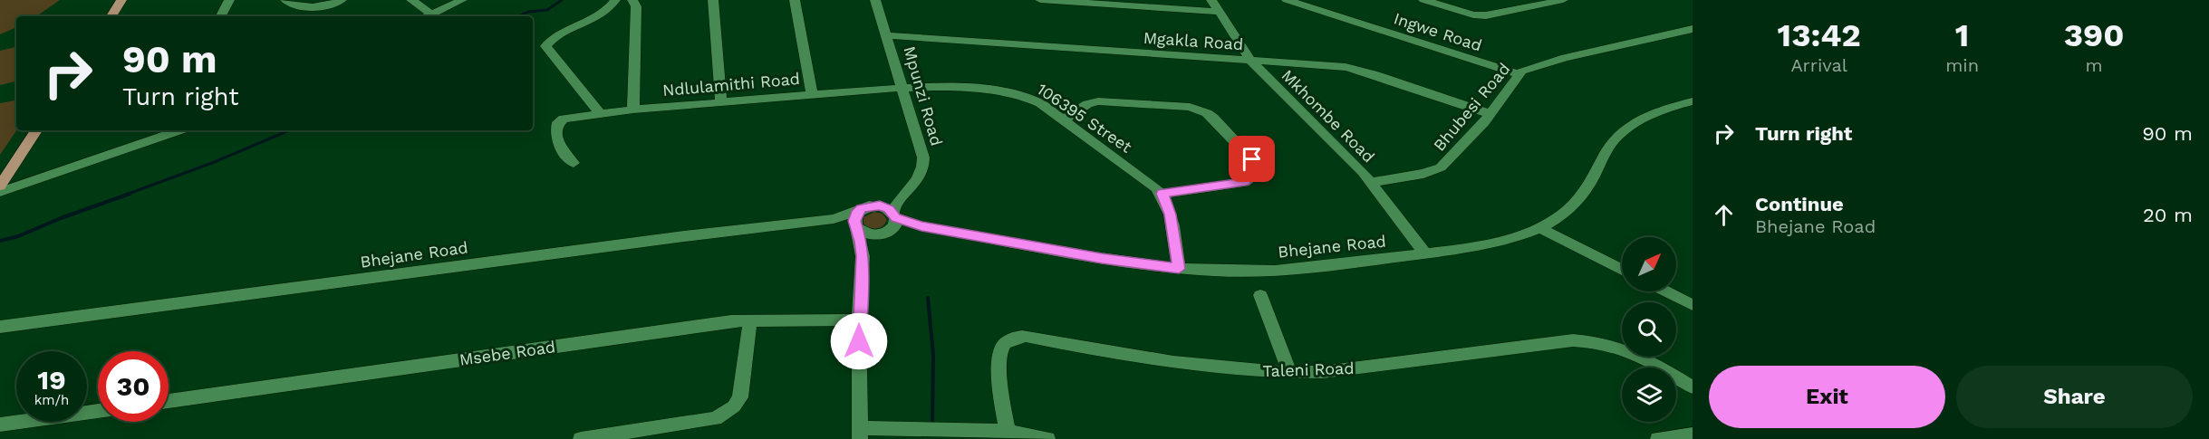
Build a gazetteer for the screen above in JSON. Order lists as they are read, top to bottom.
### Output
{
  "streets": {
    "street": [
      "Ingwe Road",
      "Mgakla Road",
      "Ndlulamithi Road",
      "Mpunzi Road",
      "Bhubesi Road",
      "Mkhombe Road",
      "106395 Street",
      "Bhejane Road",
      "Msebe Road",
      "Taleni Road"
    ]
  },
  "crossings": [
    ["Ingwe Road", "Bhubesi Road"],
    ["Mgakla Road", "Mpunzi Road"],
    ["Mgakla Road", "Bhubesi Road"],
    ["Mgakla Road", "Mkhombe Road"],
    ["Ndlulamithi Road", "Mpunzi Road"],
    ["Ndlulamithi Road", "106395 Street"],
    ["Mpunzi Road", "106395 Street"],
    ["Mpunzi Road", "Bhejane Road"],
    ["Bhubesi Road", "Mkhombe Road"],
    ["Mkhombe Road", "Bhejane Road"]
  ],
  "north": "top right",
  "page": {
    "eta": [
      "13:42",
      "Arrival",
      "1",
      "min",
      "390",
      "m"
    ],
    "turn": ["90 m", "Turn right"],
    "list": [
      {
        "name": "Turn right",
        "value": "90 m"
      },
      {
        "name": "Continue",
        "note": "Bhejane Road",
        "value": "20 m"
      }
    ],
    "speed": "19 km/h",
    "limit": "30",
    "buttons": ["Exit", "Share"]
  }
}
